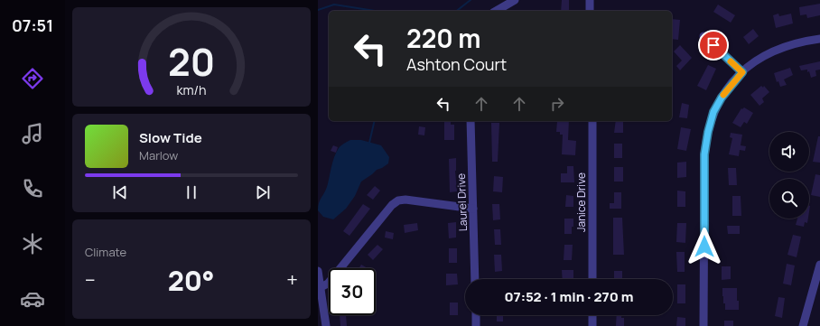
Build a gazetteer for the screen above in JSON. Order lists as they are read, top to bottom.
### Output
{
  "streets": {
    "street": ["Laurel Drive", "Janice Drive"]
  },
  "page": {
    "tabs": "07:51",
    "turn": ["220 m", "Ashton Court"],
    "song": ["Slow Tide", "Marlow"],
    "tile": "Climate",
    "heat": ["−", "20°", "+"],
    "limit": "30",
    "trip": "07:52 · 1 min · 270 m",
    "gauge": ["20", "km/h"]
  }
}
